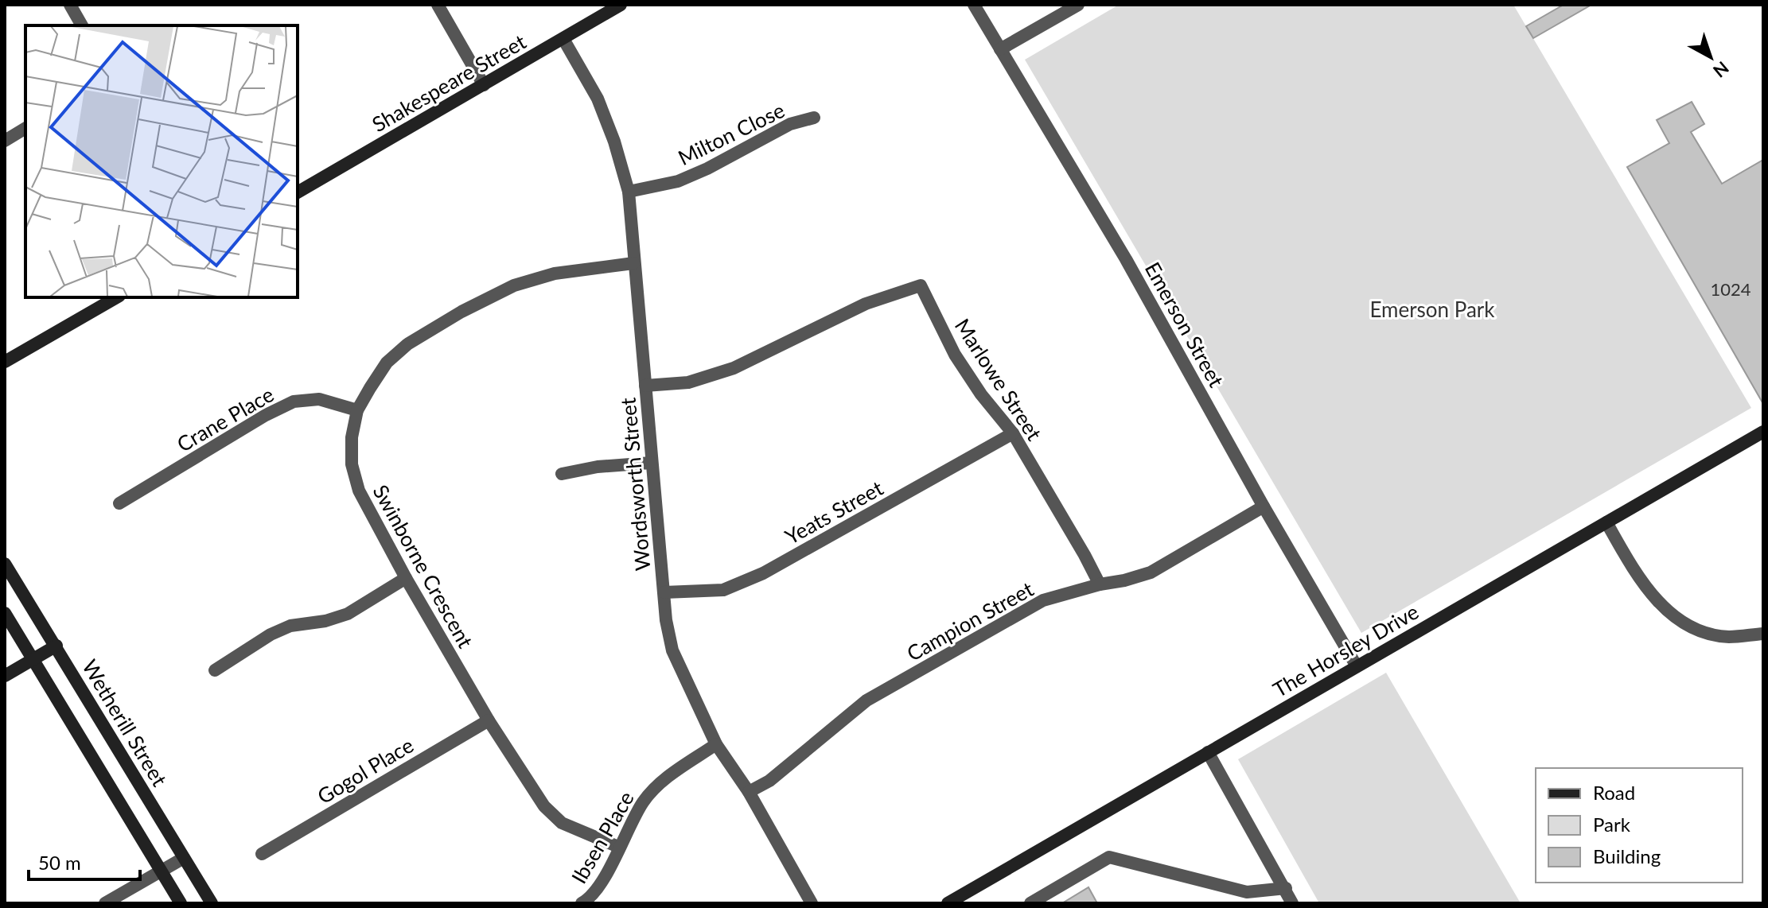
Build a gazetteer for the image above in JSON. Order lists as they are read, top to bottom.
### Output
{
  "streets": {
    "main road": ["Shakespeare Street", "The Horsley Drive", "Wetherill Street"],
    "street": [
      "Milton Close",
      "Emerson Street",
      "Marlowe Street",
      "Crane Place",
      "Wordsworth Street",
      "Yeats Street",
      "Swinborne Crescent",
      "Campion Street",
      "Gogol Place",
      "Ibsen Place"
    ]
  },
  "crossings": [
    ["Shakespeare Street", "Wordsworth Street"],
    ["Milton Close", "Wordsworth Street"],
    ["Emerson Street", "Campion Street"],
    ["Emerson Street", "The Horsley Drive"],
    ["Marlowe Street", "Wordsworth Street"],
    ["Marlowe Street", "Yeats Street"],
    ["Marlowe Street", "Campion Street"],
    ["Crane Place", "Swinborne Crescent"],
    ["Wordsworth Street", "Yeats Street"],
    ["Wordsworth Street", "Swinborne Crescent"],
    ["Wordsworth Street", "Campion Street"],
    ["Wordsworth Street", "Ibsen Place"],
    ["Swinborne Crescent", "Gogol Place"],
    ["Swinborne Crescent", "Ibsen Place"]
  ],
  "parks": ["Emerson Park"],
  "house_numbers": ["1024"],
  "legend": ["Road", "Park", "Building"],
  "scale_bar": "50 m",
  "north": "bottom right"
}
